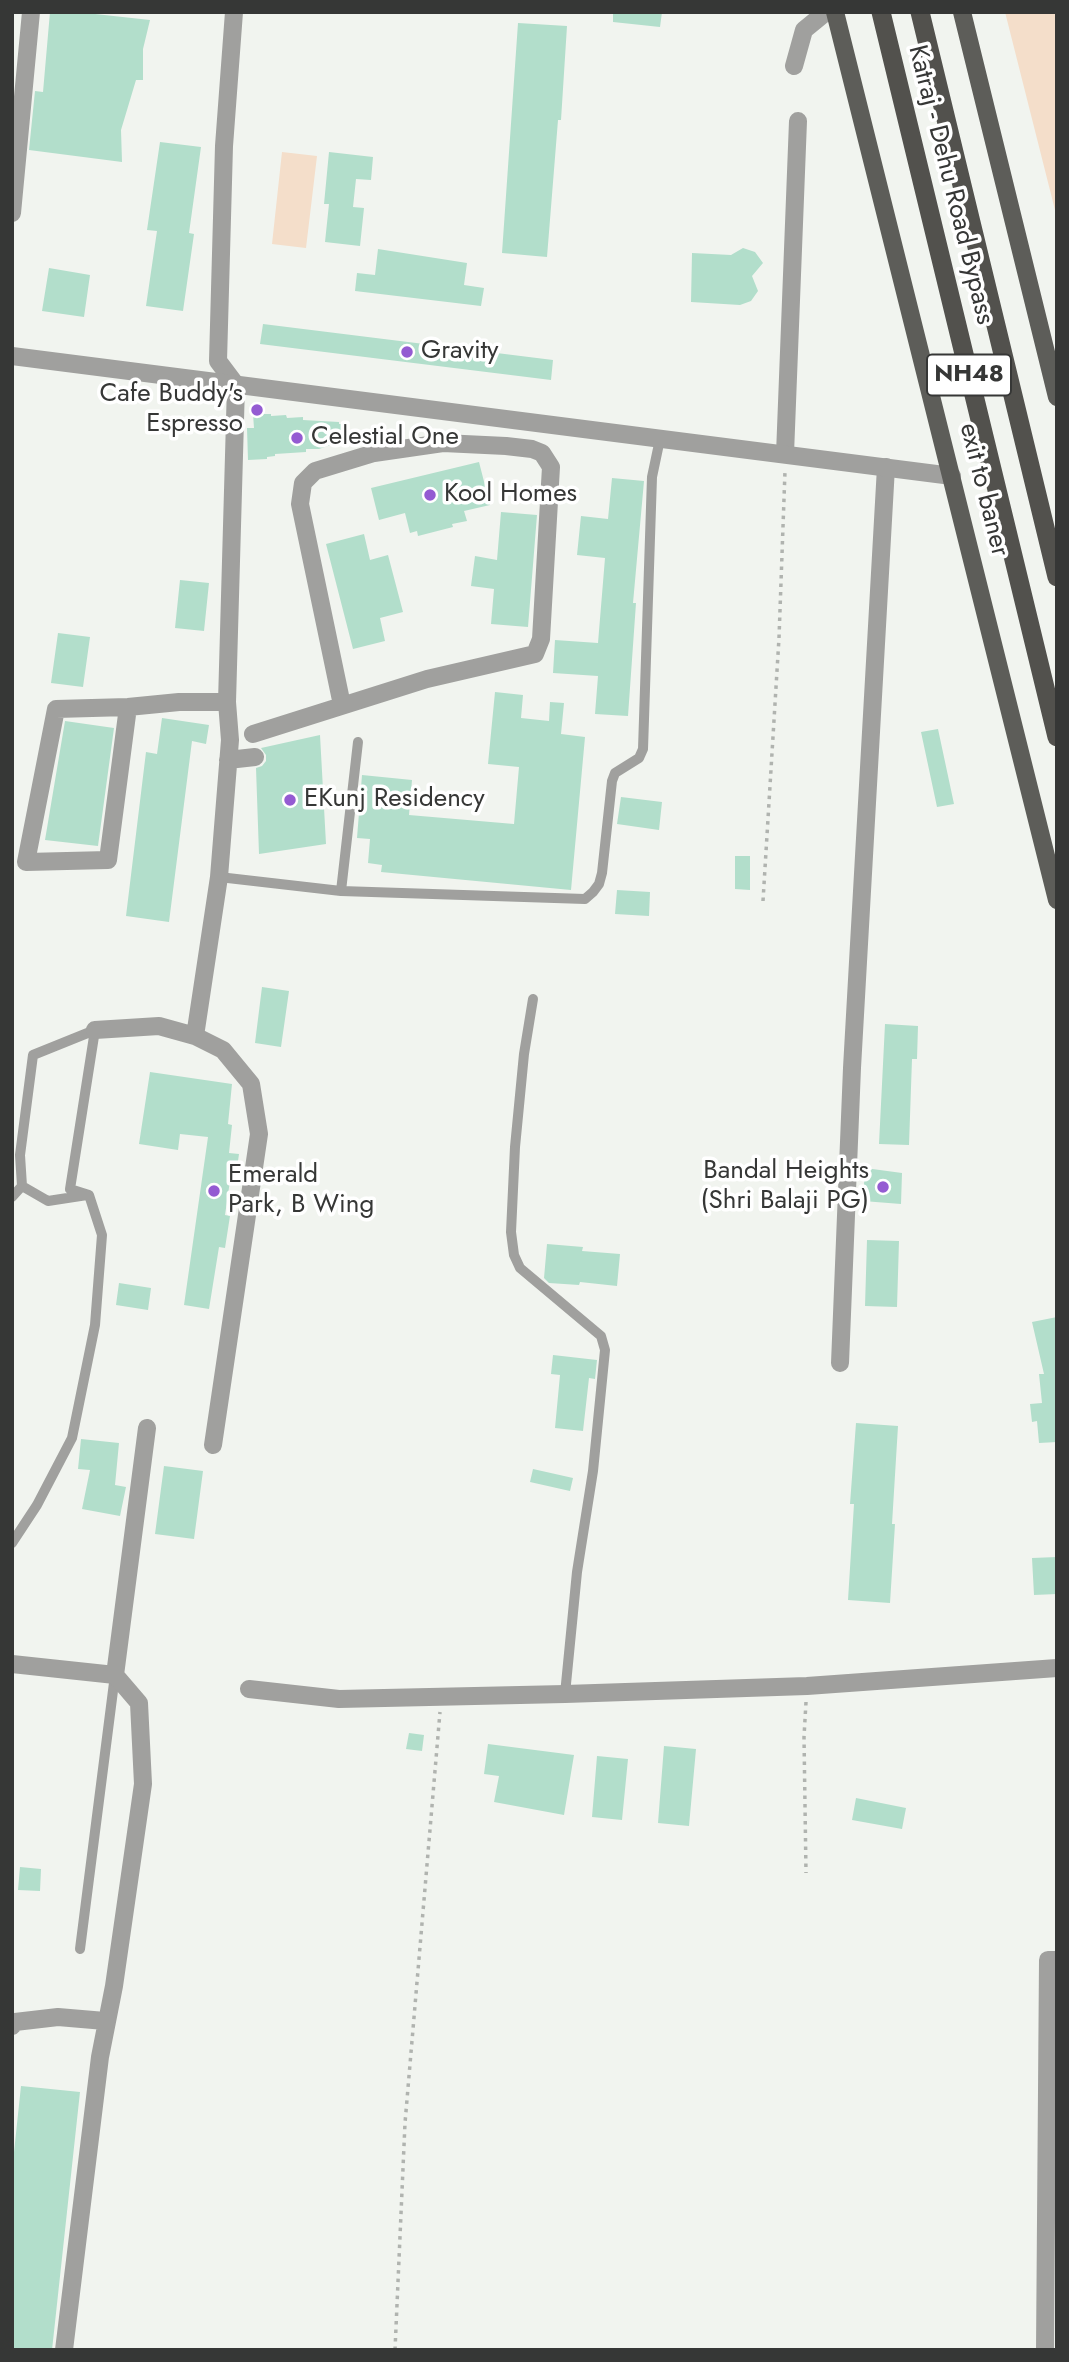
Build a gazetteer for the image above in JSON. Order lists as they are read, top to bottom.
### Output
{
  "streets": {
    "highway": ["Katraj - Dehu Road Bypass", "NH48"],
    "main road": ["exit to baner"]
  },
  "places": [
    "Gravity",
    "Cafe Buddy's Espresso",
    "Celestial One",
    "Kool Homes",
    "EKunj Residency",
    "Bandal Heights (Shri Balaji PG)",
    "Emerald Park, B Wing"
  ]
}
